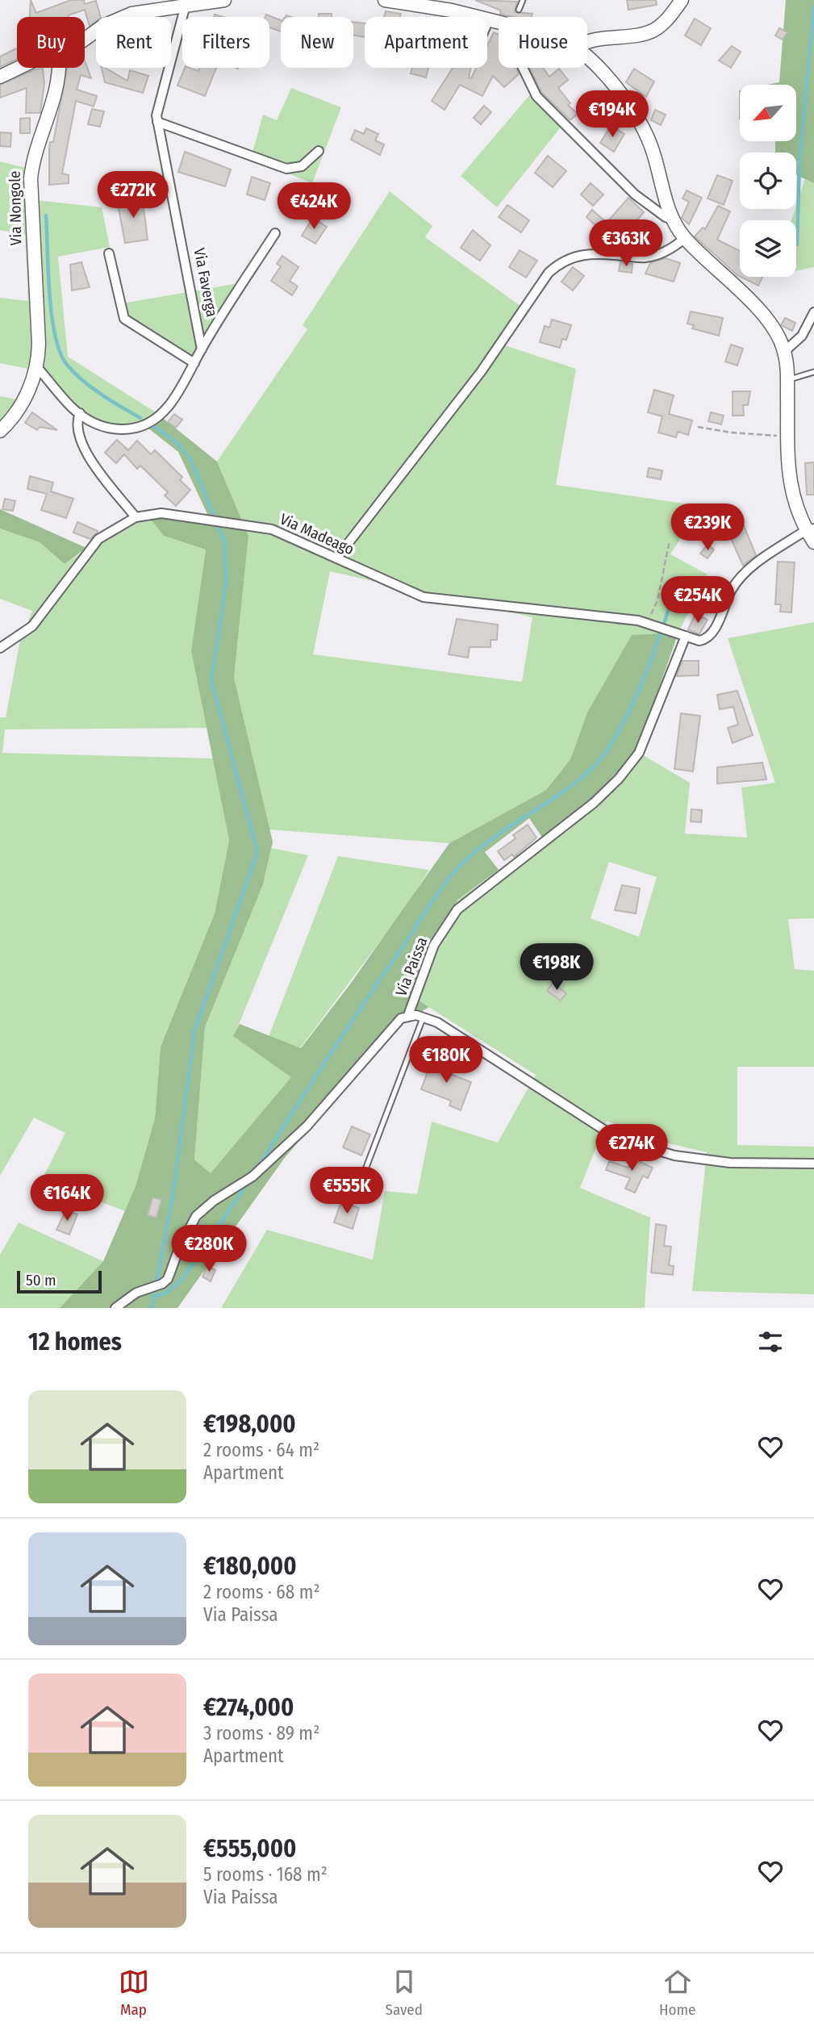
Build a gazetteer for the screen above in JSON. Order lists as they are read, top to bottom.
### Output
{
  "streets": {
    "street": [
      "Via Nongole",
      "Via Faverga",
      "Via Madeago",
      "Via Paissa"
    ]
  },
  "crossings": [
    ["Via Madeago", "Via Paissa"]
  ],
  "scale_bar": "50 m",
  "north": "bottom left",
  "page": {
    "chip": [
      "Buy",
      "Rent",
      "Filters",
      "New",
      "Apartment",
      "House"
    ],
    "price": [
      "€194K",
      "€272K",
      "€424K",
      "€363K",
      "€239K",
      "€254K",
      "€198K",
      "€180K",
      "€274K",
      "€555K",
      "€164K",
      "€280K"
    ],
    "scale": "50 m",
    "heading": "12 homes",
    "list": [
      {
        "name": "€198,000",
        "note": "2 rooms · 64 m² · Apartment"
      },
      {
        "name": "€180,000",
        "note": "2 rooms · 68 m² · Via Paissa"
      },
      {
        "name": "€274,000",
        "note": "3 rooms · 89 m² · Apartment"
      },
      {
        "name": "€555,000",
        "note": "5 rooms · 168 m² · Via Paissa"
      }
    ],
    "tabs": ["Map", "Saved", "Home"]
  }
}
